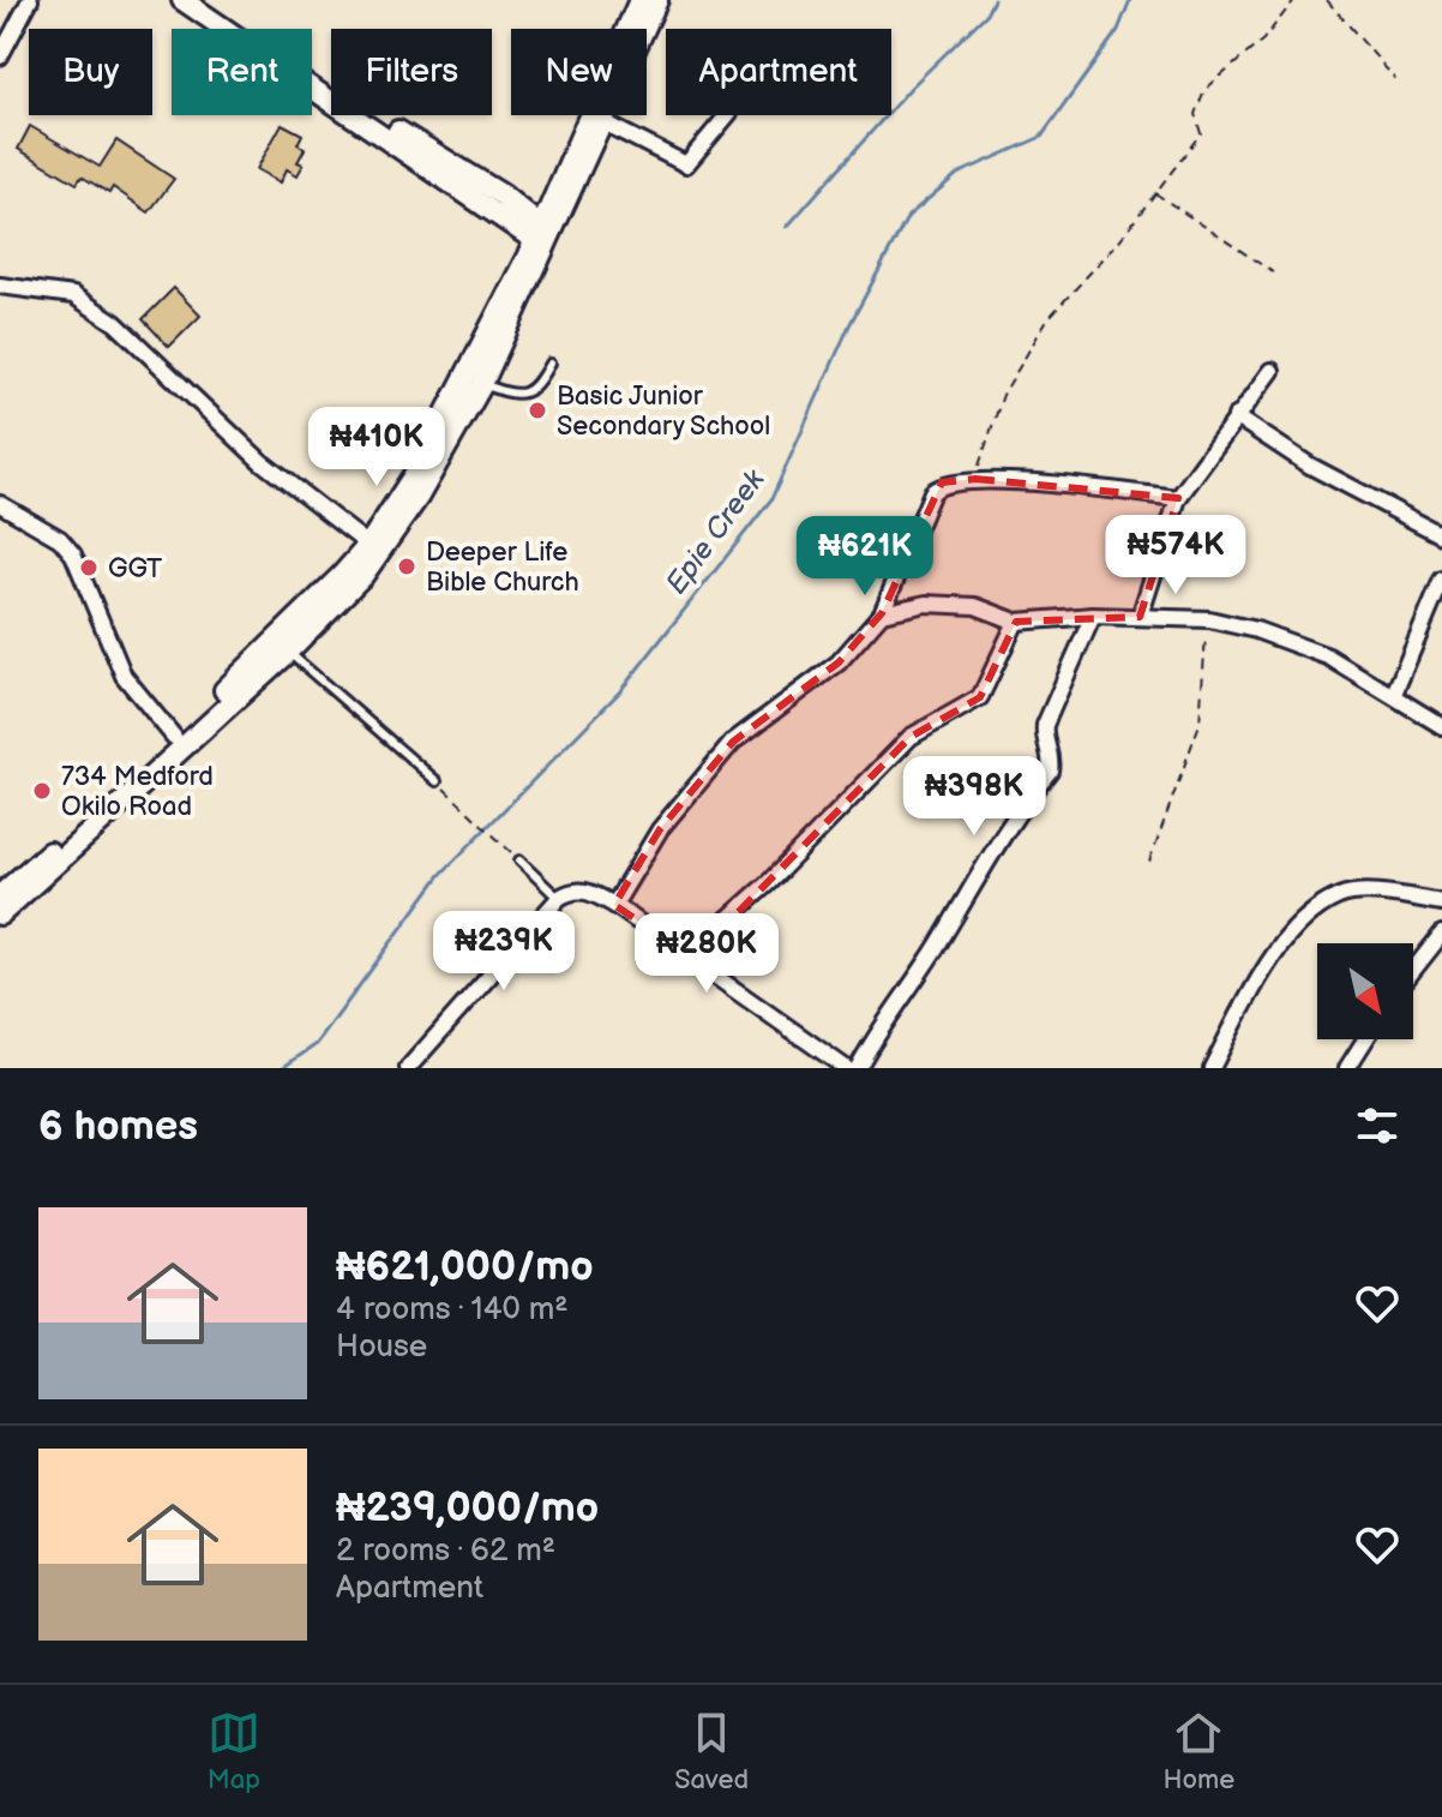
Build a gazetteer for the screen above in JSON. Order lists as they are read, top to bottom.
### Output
{
  "water": ["Epie Creek"],
  "places": [
    "Basic Junior Secondary School",
    "Deeper Life Bible Church",
    "GGT",
    "734 Medford Okilo Road"
  ],
  "north": "bottom right",
  "page": {
    "chip": [
      "Buy",
      "Rent",
      "Filters",
      "New",
      "Apartment"
    ],
    "price": [
      "₦410K",
      "₦574K",
      "₦621K",
      "₦398K",
      "₦239K",
      "₦280K"
    ],
    "heading": "6 homes",
    "list": [
      {
        "name": "₦621,000/mo",
        "note": "4 rooms · 140 m² · House"
      },
      {
        "name": "₦239,000/mo",
        "note": "2 rooms · 62 m² · Apartment"
      }
    ],
    "tabs": ["Map", "Saved", "Home"]
  }
}
